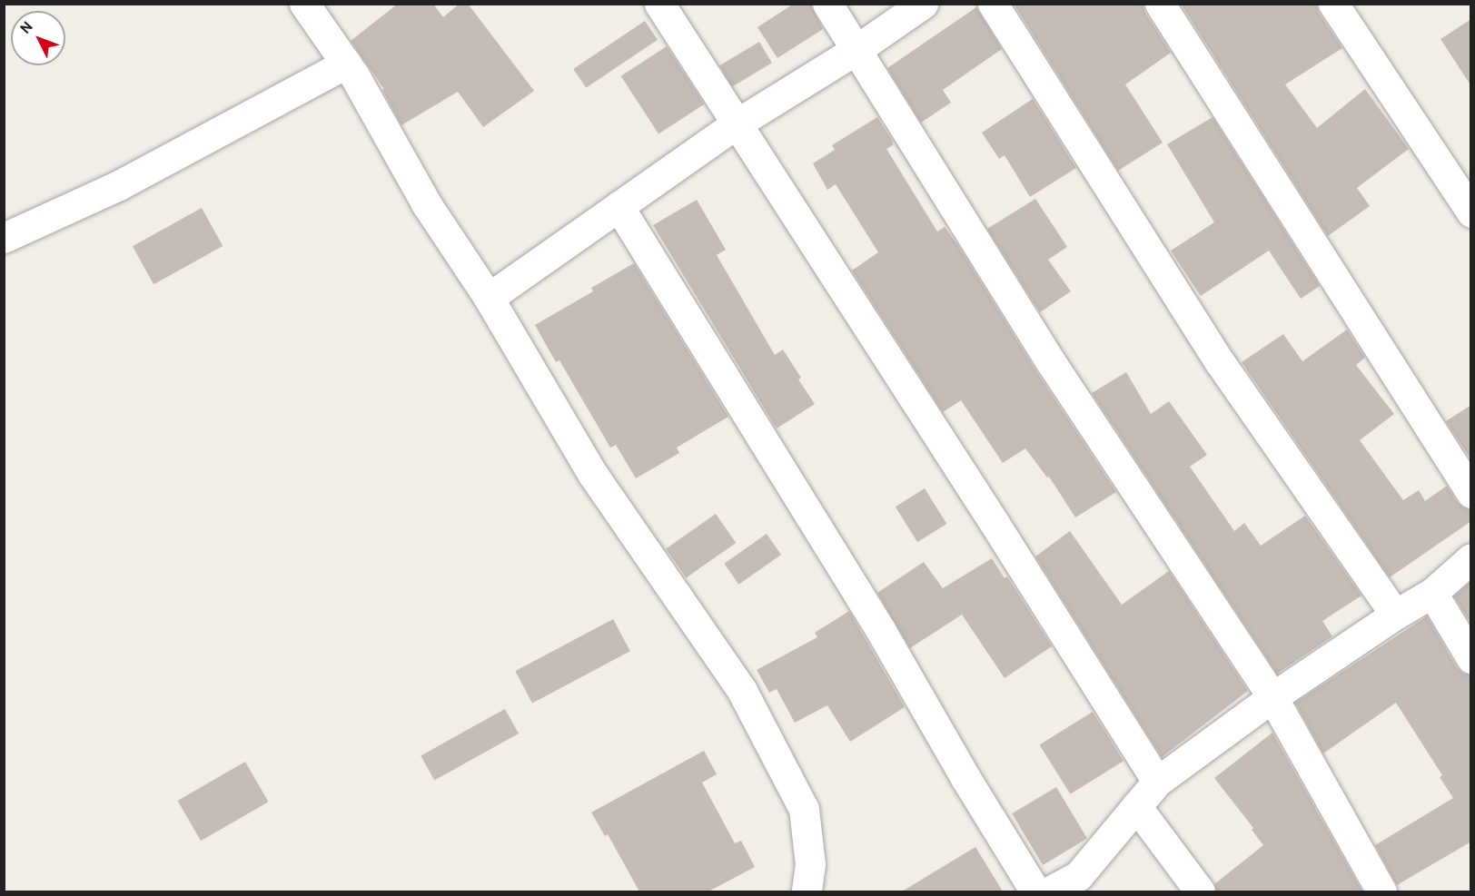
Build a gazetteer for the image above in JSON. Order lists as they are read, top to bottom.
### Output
{
  "north": "top left"
}
